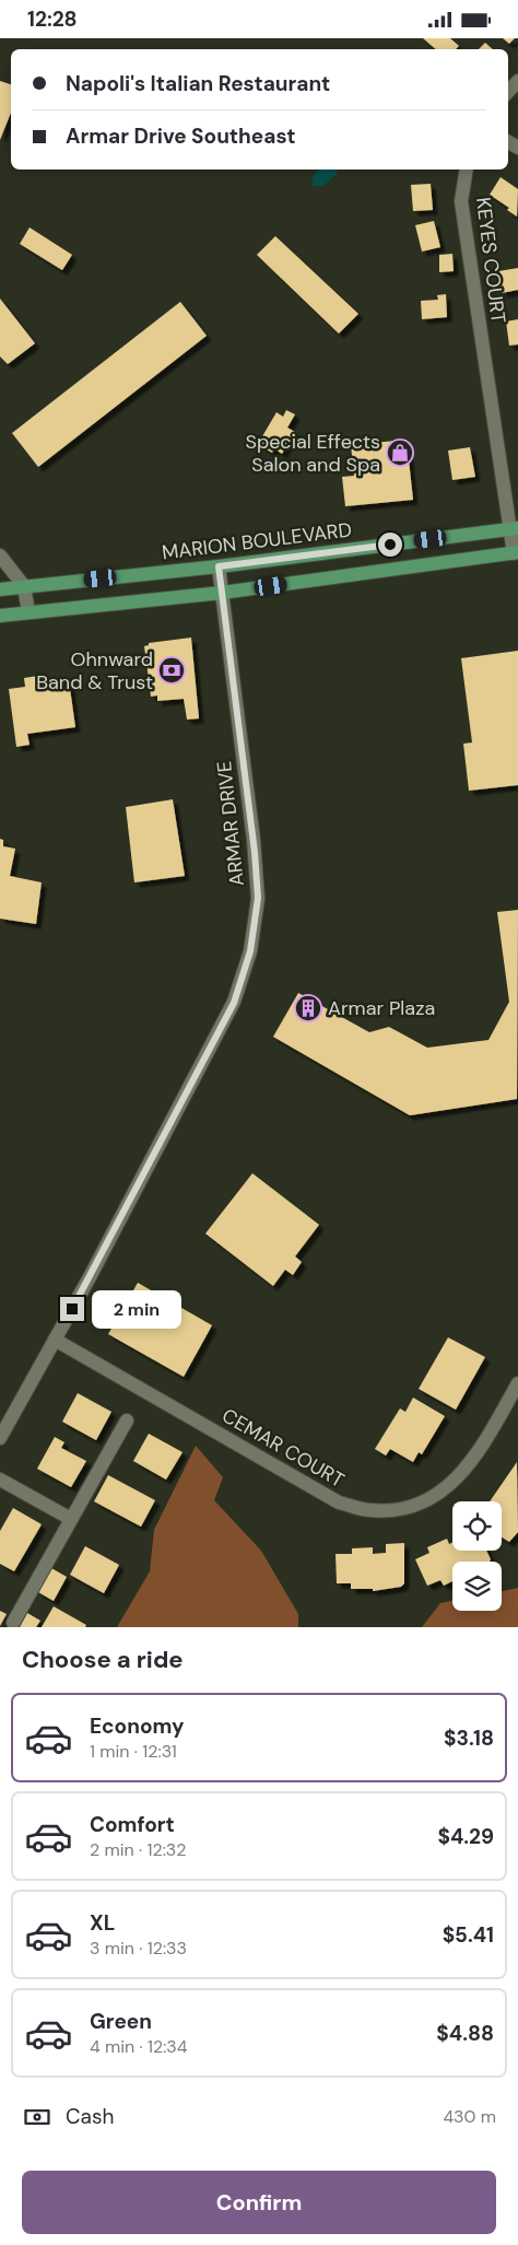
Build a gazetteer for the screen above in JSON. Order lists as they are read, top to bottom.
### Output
{
  "streets": {
    "main road": ["MARION BOULEVARD"],
    "street": ["KEYES COURT", "ARMAR DRIVE", "CEMAR COURT"]
  },
  "crossings": [
    ["KEYES COURT", "MARION BOULEVARD"],
    ["MARION BOULEVARD", "ARMAR DRIVE"],
    ["ARMAR DRIVE", "CEMAR COURT"]
  ],
  "places": {
    "shop": ["Special Effects Salon and Spa"],
    "bank": ["Ohnward Band & Trust"],
    "building": ["Armar Plaza"]
  },
  "page": {
    "status": "12:28",
    "banner": ["Napoli's Italian Restaurant", "Armar Drive Southeast"],
    "bubble": "2 min",
    "heading": "Choose a ride",
    "list": [
      {
        "name": "Economy",
        "note": "1 min · 12:31",
        "value": "$3.18"
      },
      {
        "name": "Comfort",
        "note": "2 min · 12:32",
        "value": "$4.29"
      },
      {
        "name": "XL",
        "note": "3 min · 12:33",
        "value": "$5.41"
      },
      {
        "name": "Green",
        "note": "4 min · 12:34",
        "value": "$4.88"
      }
    ],
    "pay": ["Cash", "430 m"],
    "buttons": "Confirm"
  }
}
